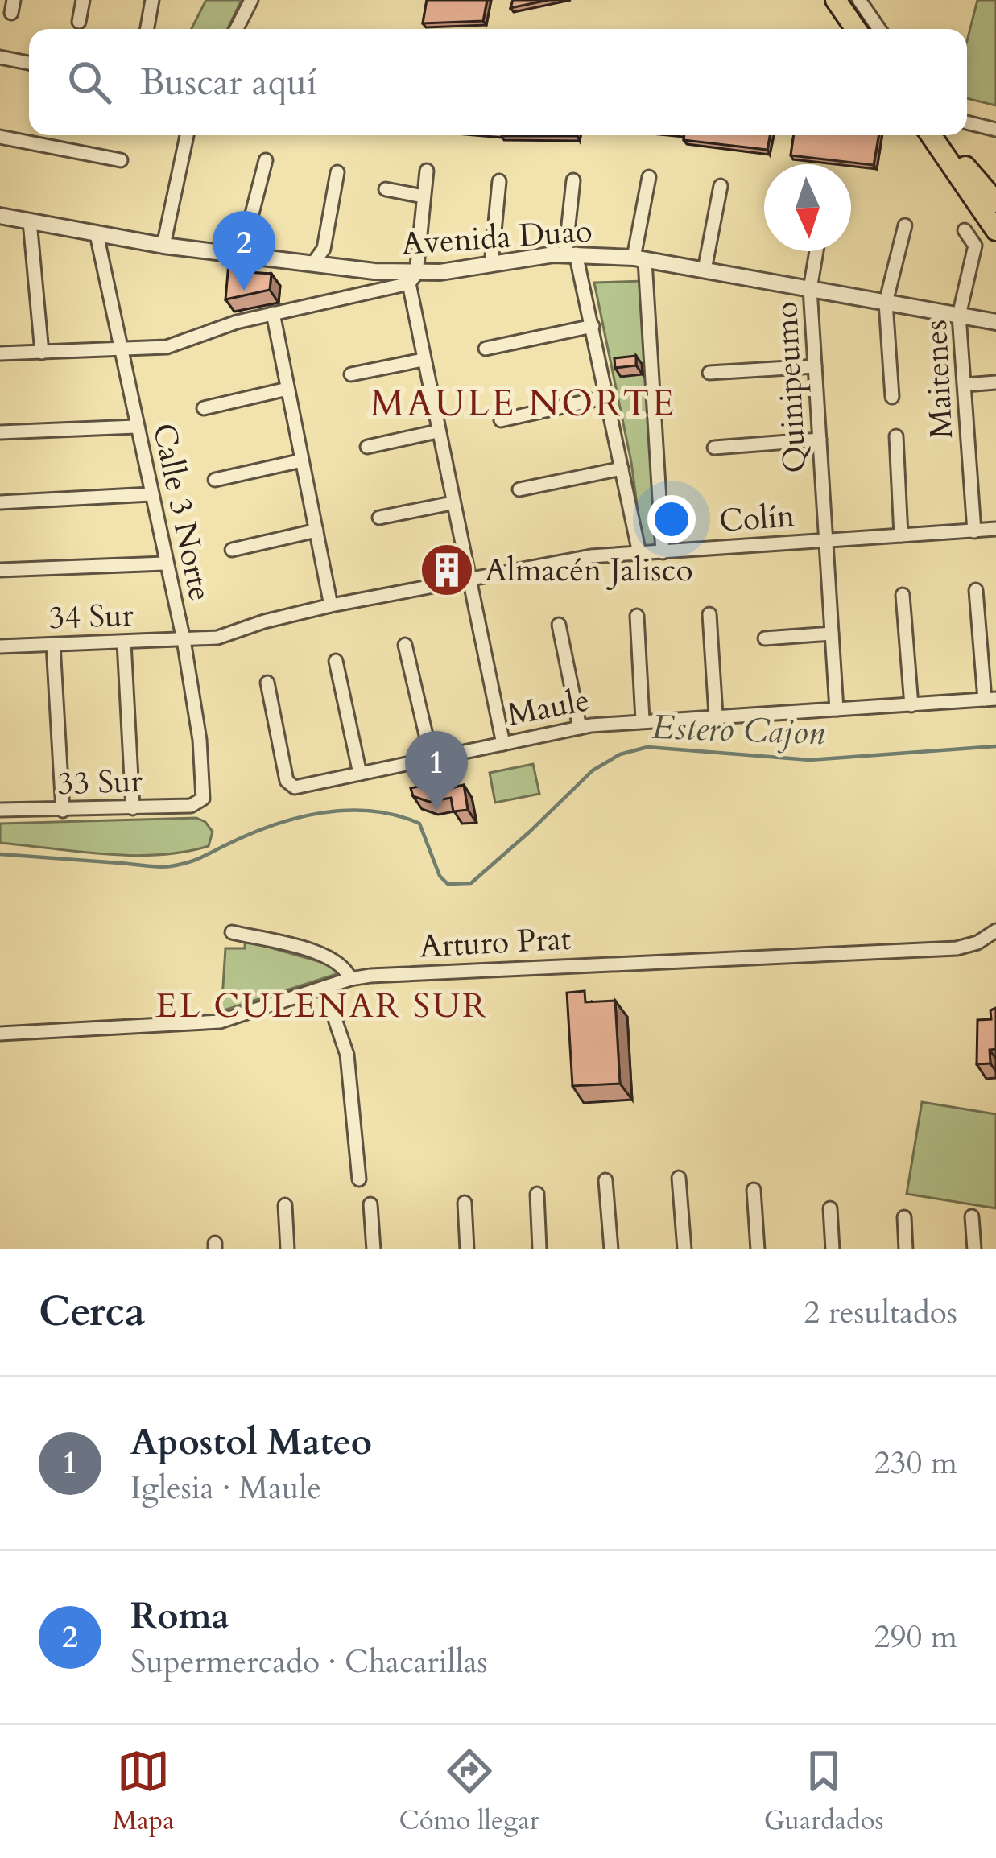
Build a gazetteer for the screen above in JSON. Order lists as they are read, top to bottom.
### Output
{
  "streets": {
    "street": [
      "Avenida Duao",
      "Maitenes",
      "Quinipeumo",
      "Calle 3 Norte",
      "Colín",
      "34 Sur",
      "Maule",
      "33 Sur",
      "Arturo Prat"
    ]
  },
  "crossings": [
    ["Avenida Duao", "Maitenes"],
    ["Avenida Duao", "Quinipeumo"],
    ["Avenida Duao", "Calle 3 Norte"],
    ["Maitenes", "Colín"],
    ["Quinipeumo", "Colín"],
    ["Quinipeumo", "Maule"],
    ["Calle 3 Norte", "Colín"],
    ["Calle 3 Norte", "34 Sur"],
    ["Calle 3 Norte", "33 Sur"],
    ["Colín", "34 Sur"]
  ],
  "districts": ["MAULE NORTE", "EL CULENAR SUR"],
  "water": ["Estero Cajon"],
  "places": {
    "building": ["Almacén Jalisco"]
  },
  "north": "bottom",
  "page": {
    "search": "Buscar aquí",
    "pins": ["2", "1"],
    "heading": ["Cerca", "2 resultados"],
    "list": [
      {
        "mark": "1",
        "name": "Apostol Mateo",
        "note": "Iglesia · Maule",
        "value": "230 m"
      },
      {
        "mark": "2",
        "name": "Roma",
        "note": "Supermercado · Chacarillas",
        "value": "290 m"
      }
    ],
    "nav": ["Mapa", "Cómo llegar", "Guardados"]
  }
}
